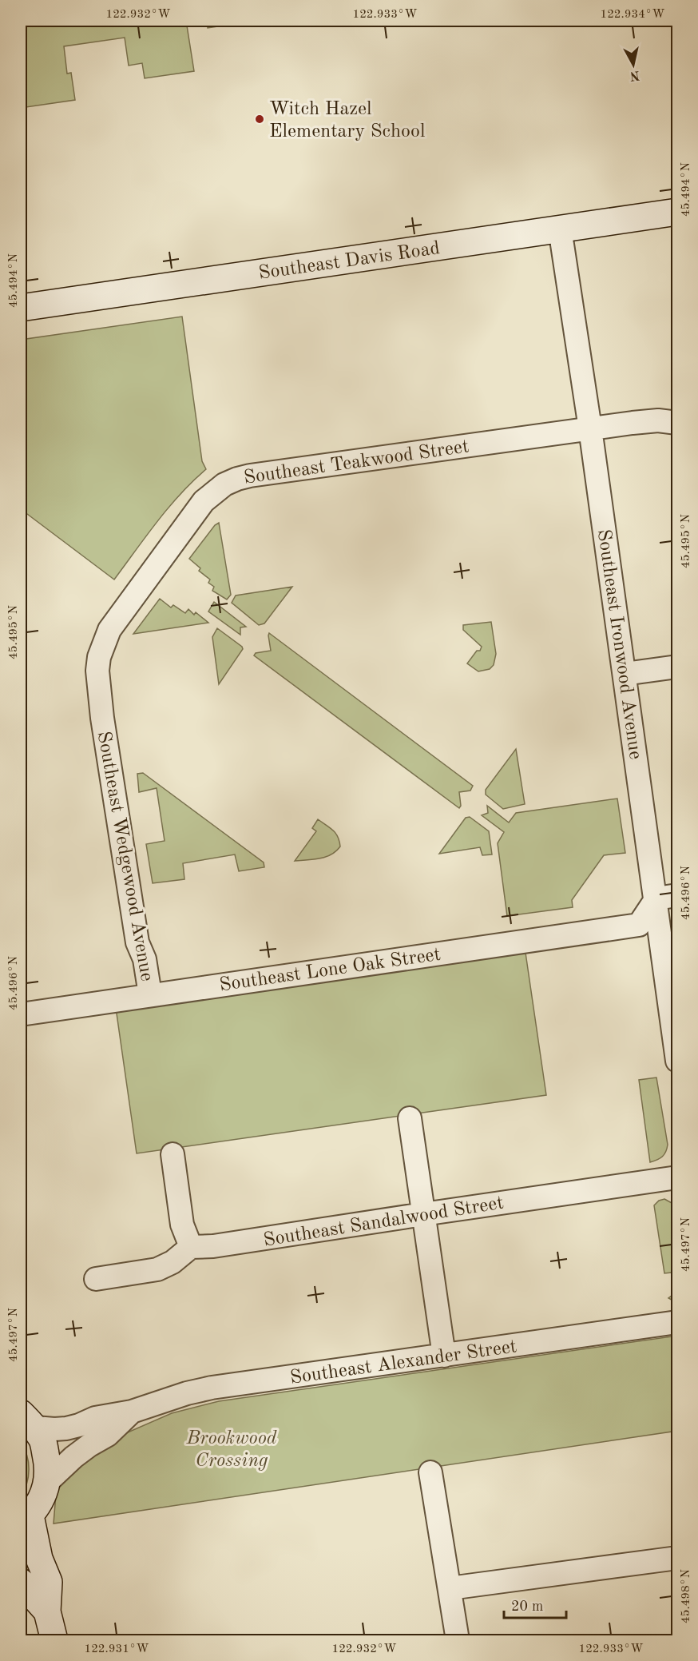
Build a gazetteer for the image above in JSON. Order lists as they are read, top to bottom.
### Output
{
  "streets": {
    "street": [
      "Southeast Davis Road",
      "Southeast Teakwood Street",
      "Southeast Ironwood Avenue",
      "Southeast Wedgewood Avenue",
      "Southeast Lone Oak Street",
      "Southeast Sandalwood Street",
      "Southeast Alexander Street"
    ]
  },
  "crossings": [
    ["Southeast Davis Road", "Southeast Ironwood Avenue"],
    ["Southeast Teakwood Street", "Southeast Ironwood Avenue"],
    ["Southeast Teakwood Street", "Southeast Wedgewood Avenue"],
    ["Southeast Wedgewood Avenue", "Southeast Lone Oak Street"]
  ],
  "parks": ["Brookwood Crossing"],
  "places": ["Witch Hazel Elementary School"],
  "scale_bar": "20 m",
  "north": "bottom",
  "coordinates": [
    "122.932°W",
    "122.933°W",
    "122.934°W",
    "45.494°N",
    "45.495°N",
    "45.496°N",
    "45.497°N",
    "45.498°N",
    "122.931°W"
  ]
}
